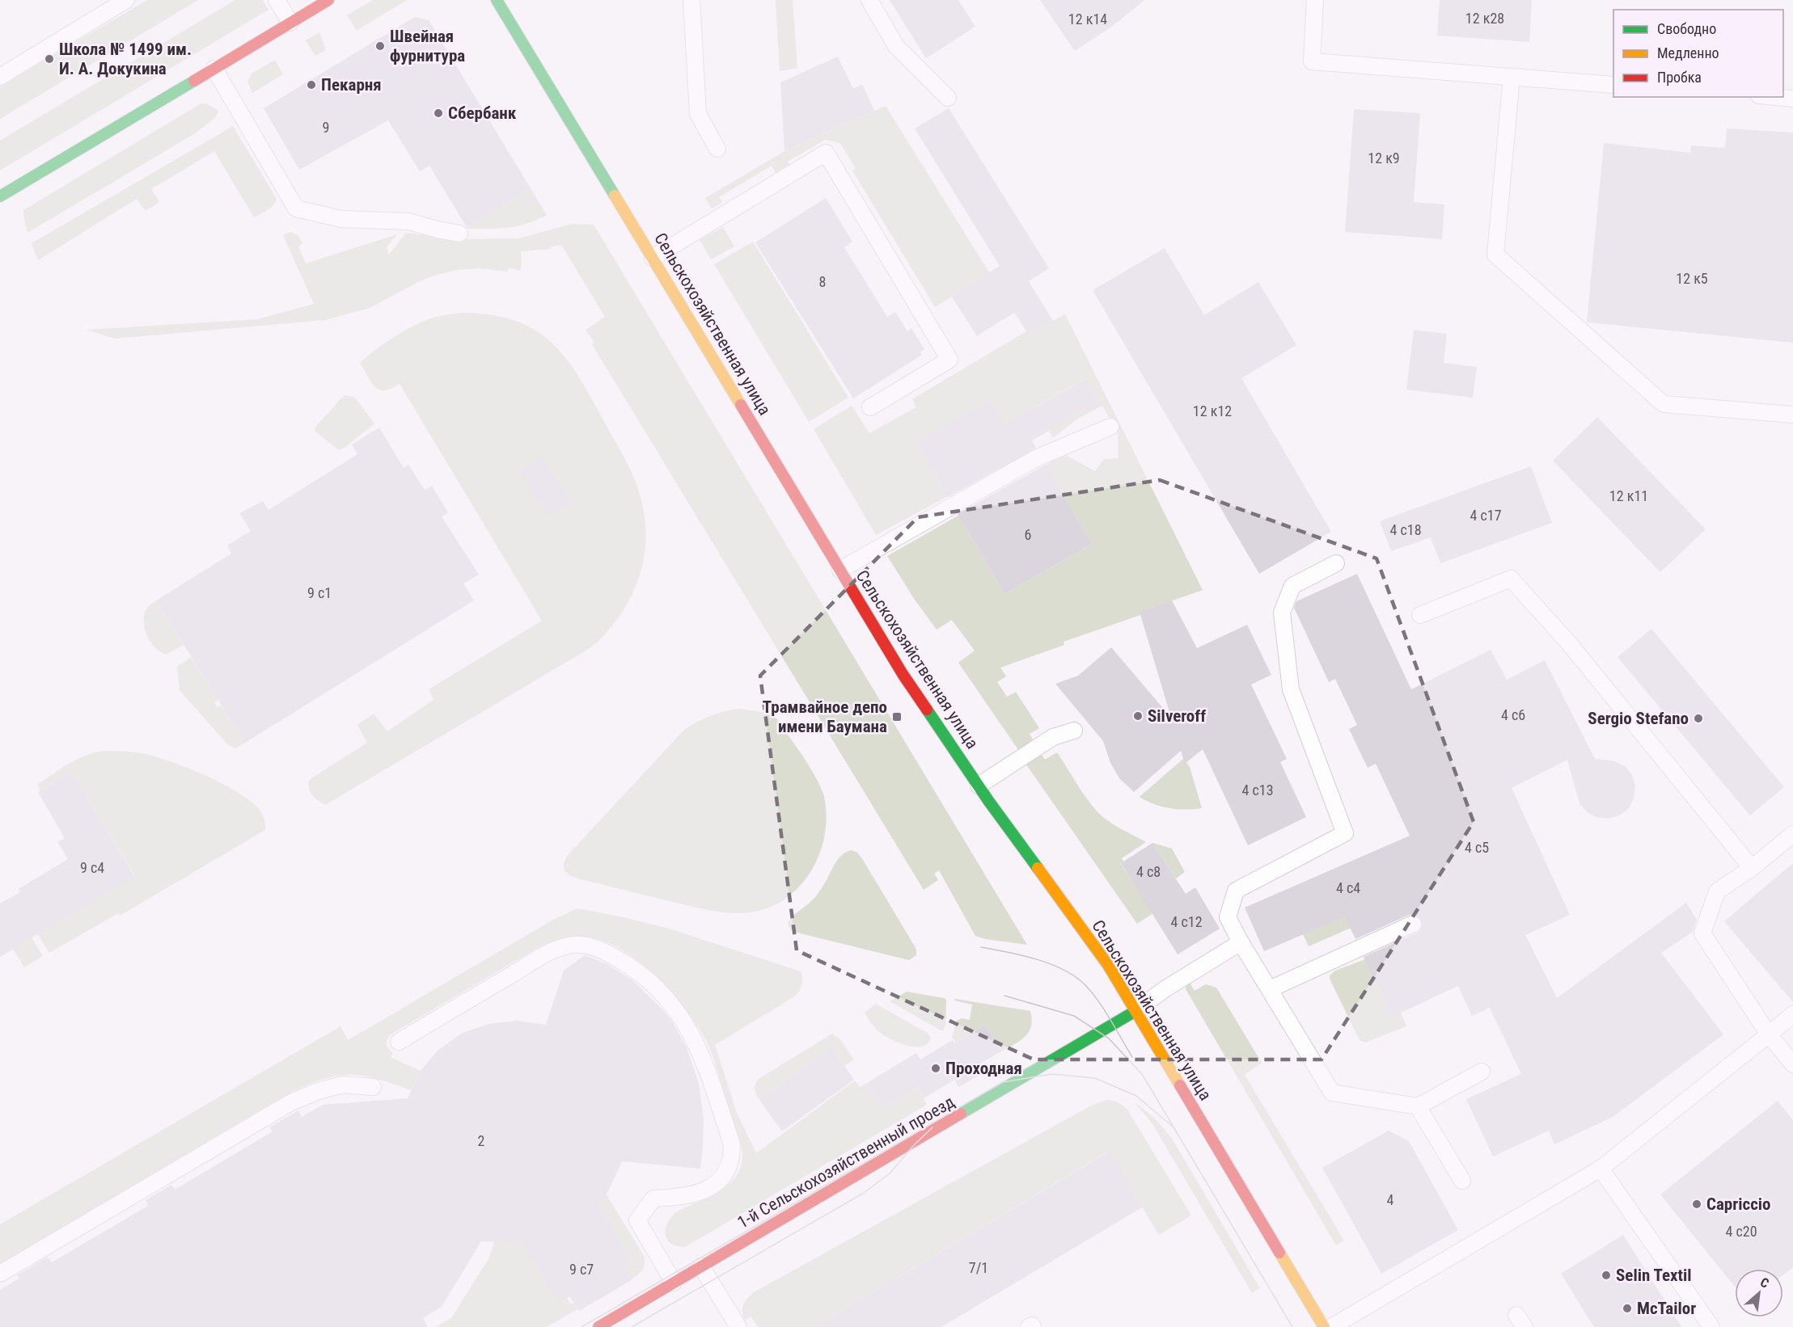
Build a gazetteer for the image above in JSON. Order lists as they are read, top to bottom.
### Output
{
  "streets": {
    "main road": ["Сельскохозяйственная улица", "1-й Сельскохозяйственный проезд"]
  },
  "crossings": [
    ["Сельскохозяйственная улица", "1-й Сельскохозяйственный проезд"]
  ],
  "places": {
    "other": [
      "Швейная фурнитура",
      "Школа № 1499 им. И. А. Докукина",
      "Пекарня",
      "Сбербанк",
      "Silveroff",
      "Sergio Stefano",
      "Проходная",
      "Capriccio",
      "Selin Textil",
      "McTailor"
    ],
    "transit": ["Трамвайное депо имени Баумана"]
  },
  "house_numbers": [
    "12 к28",
    "12 к14",
    "9",
    "12 к9",
    "12 к5",
    "8",
    "12 к12",
    "12 к11",
    "4 c17",
    "4 c18",
    "6",
    "9 с1",
    "4 c6",
    "4 c13",
    "4 с5",
    "9 c4",
    "4 c8",
    "4 c4",
    "4 c12",
    "2",
    "4",
    "4 с20",
    "7/1",
    "9 c7"
  ],
  "legend": ["Свободно", "Медленно", "Пробка"],
  "north": "top right"
}
